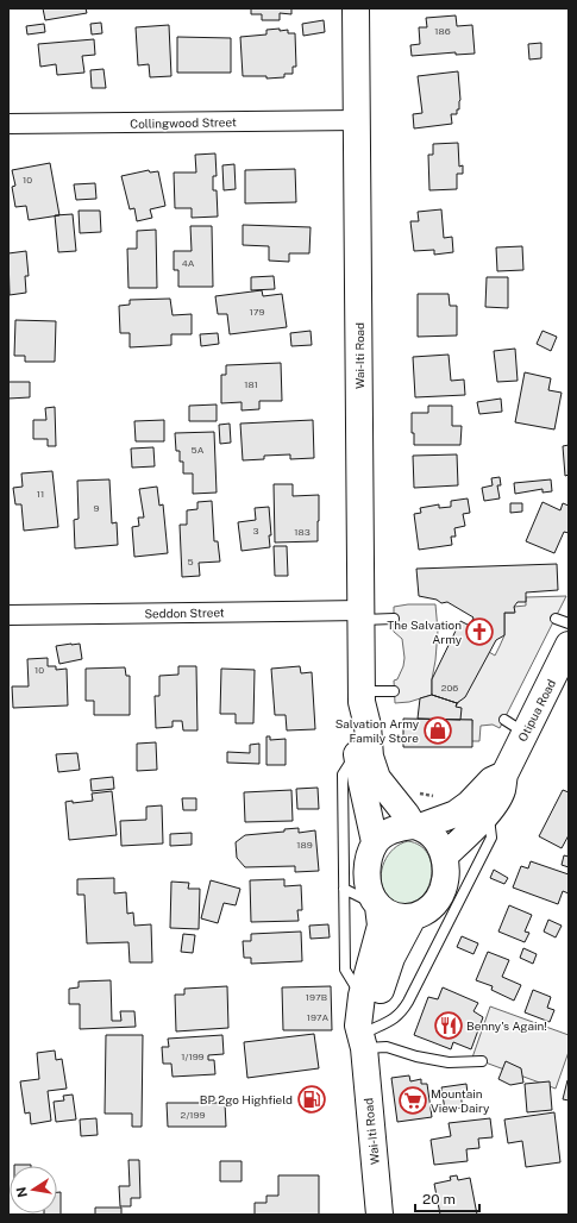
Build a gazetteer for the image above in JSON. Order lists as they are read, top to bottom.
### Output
{
  "streets": {
    "street": [
      "Collingwood Street",
      "Wai-Iti Road",
      "Seddon Street",
      "Otipua Road"
    ]
  },
  "crossings": [
    ["Collingwood Street", "Wai-Iti Road"],
    ["Wai-Iti Road", "Seddon Street"],
    ["Wai-Iti Road", "Otipua Road"]
  ],
  "places": {
    "church": ["The Salvation Army"],
    "shop": ["Salvation Army Family Store"],
    "restaurant": ["Benny's Again!"],
    "fuel station": ["BP 2go Highfield"],
    "supermarket": ["Mountain View Dairy"]
  },
  "house_numbers": [
    "186",
    "10",
    "4A",
    "179",
    "181",
    "5A",
    "11",
    "9",
    "3",
    "183",
    "5",
    "10",
    "206",
    "189",
    "197B",
    "197A",
    "1/199",
    "2/199"
  ],
  "scale_bar": "20 m",
  "north": "left"
}
